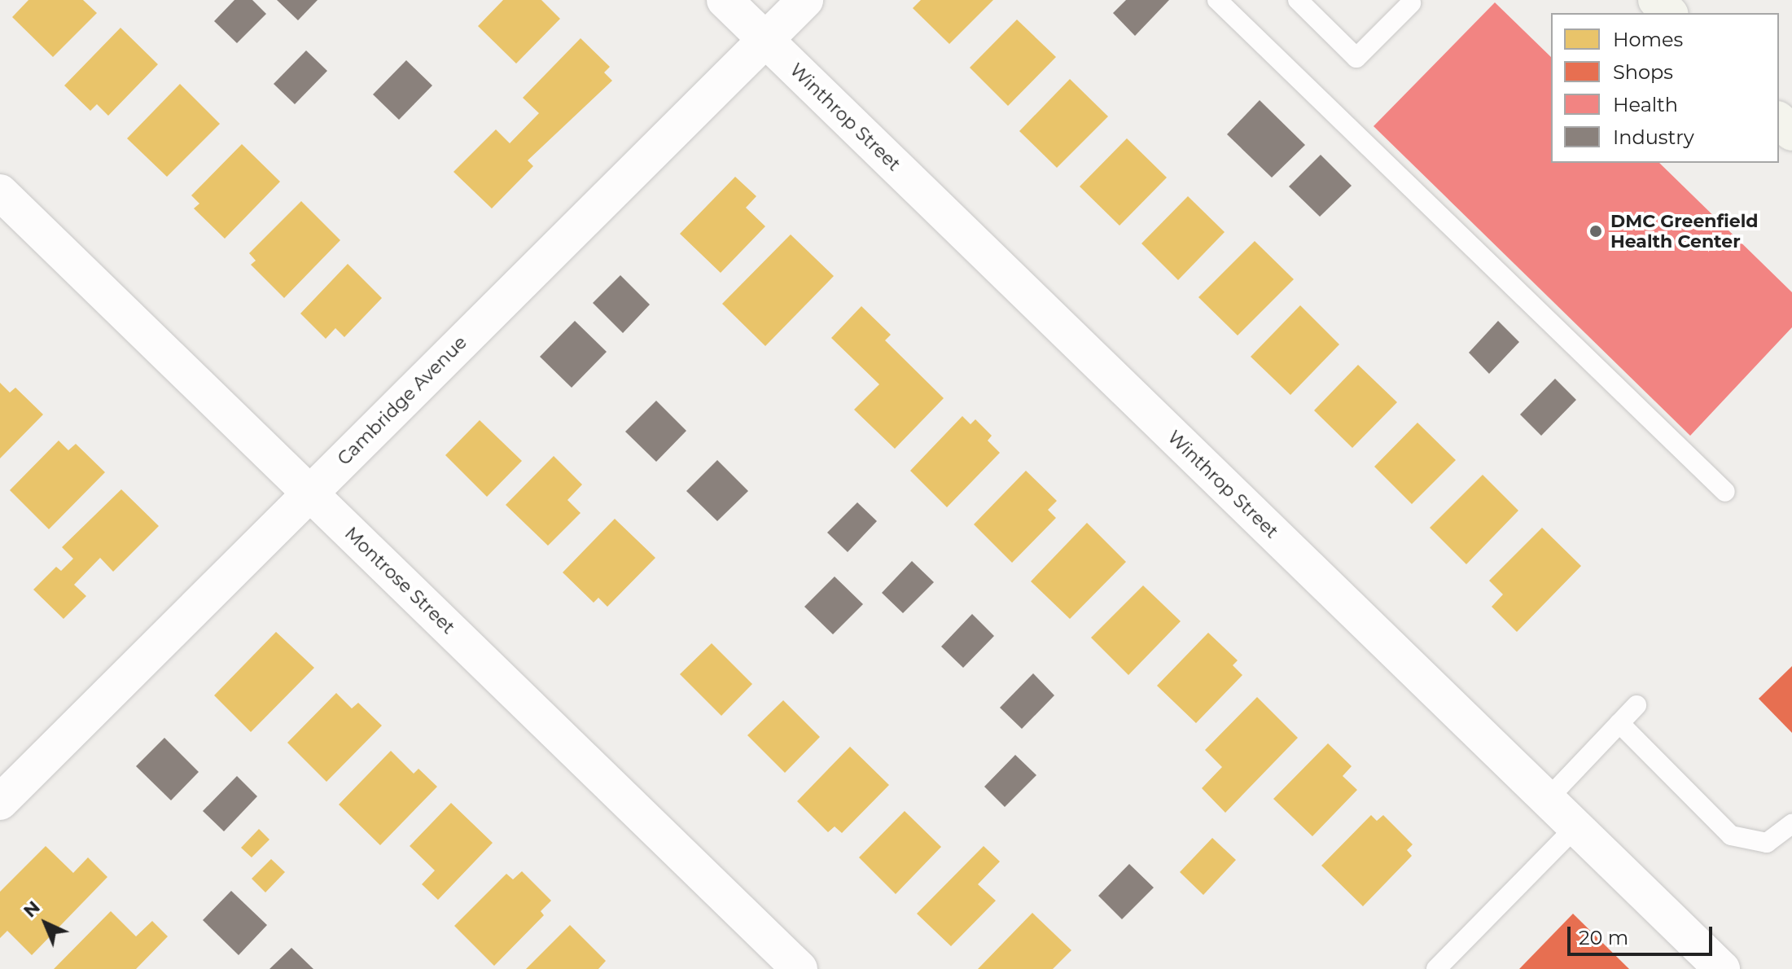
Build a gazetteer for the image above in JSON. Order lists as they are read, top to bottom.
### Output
{
  "streets": {
    "street": ["Winthrop Street", "Cambridge Avenue", "Montrose Street"]
  },
  "crossings": [
    ["Winthrop Street", "Cambridge Avenue"],
    ["Cambridge Avenue", "Montrose Street"]
  ],
  "places": ["DMC Greenfield Health Center"],
  "legend": [
    "Homes",
    "Shops",
    "Health",
    "Industry"
  ],
  "scale_bar": "20 m",
  "north": "top left"
}
